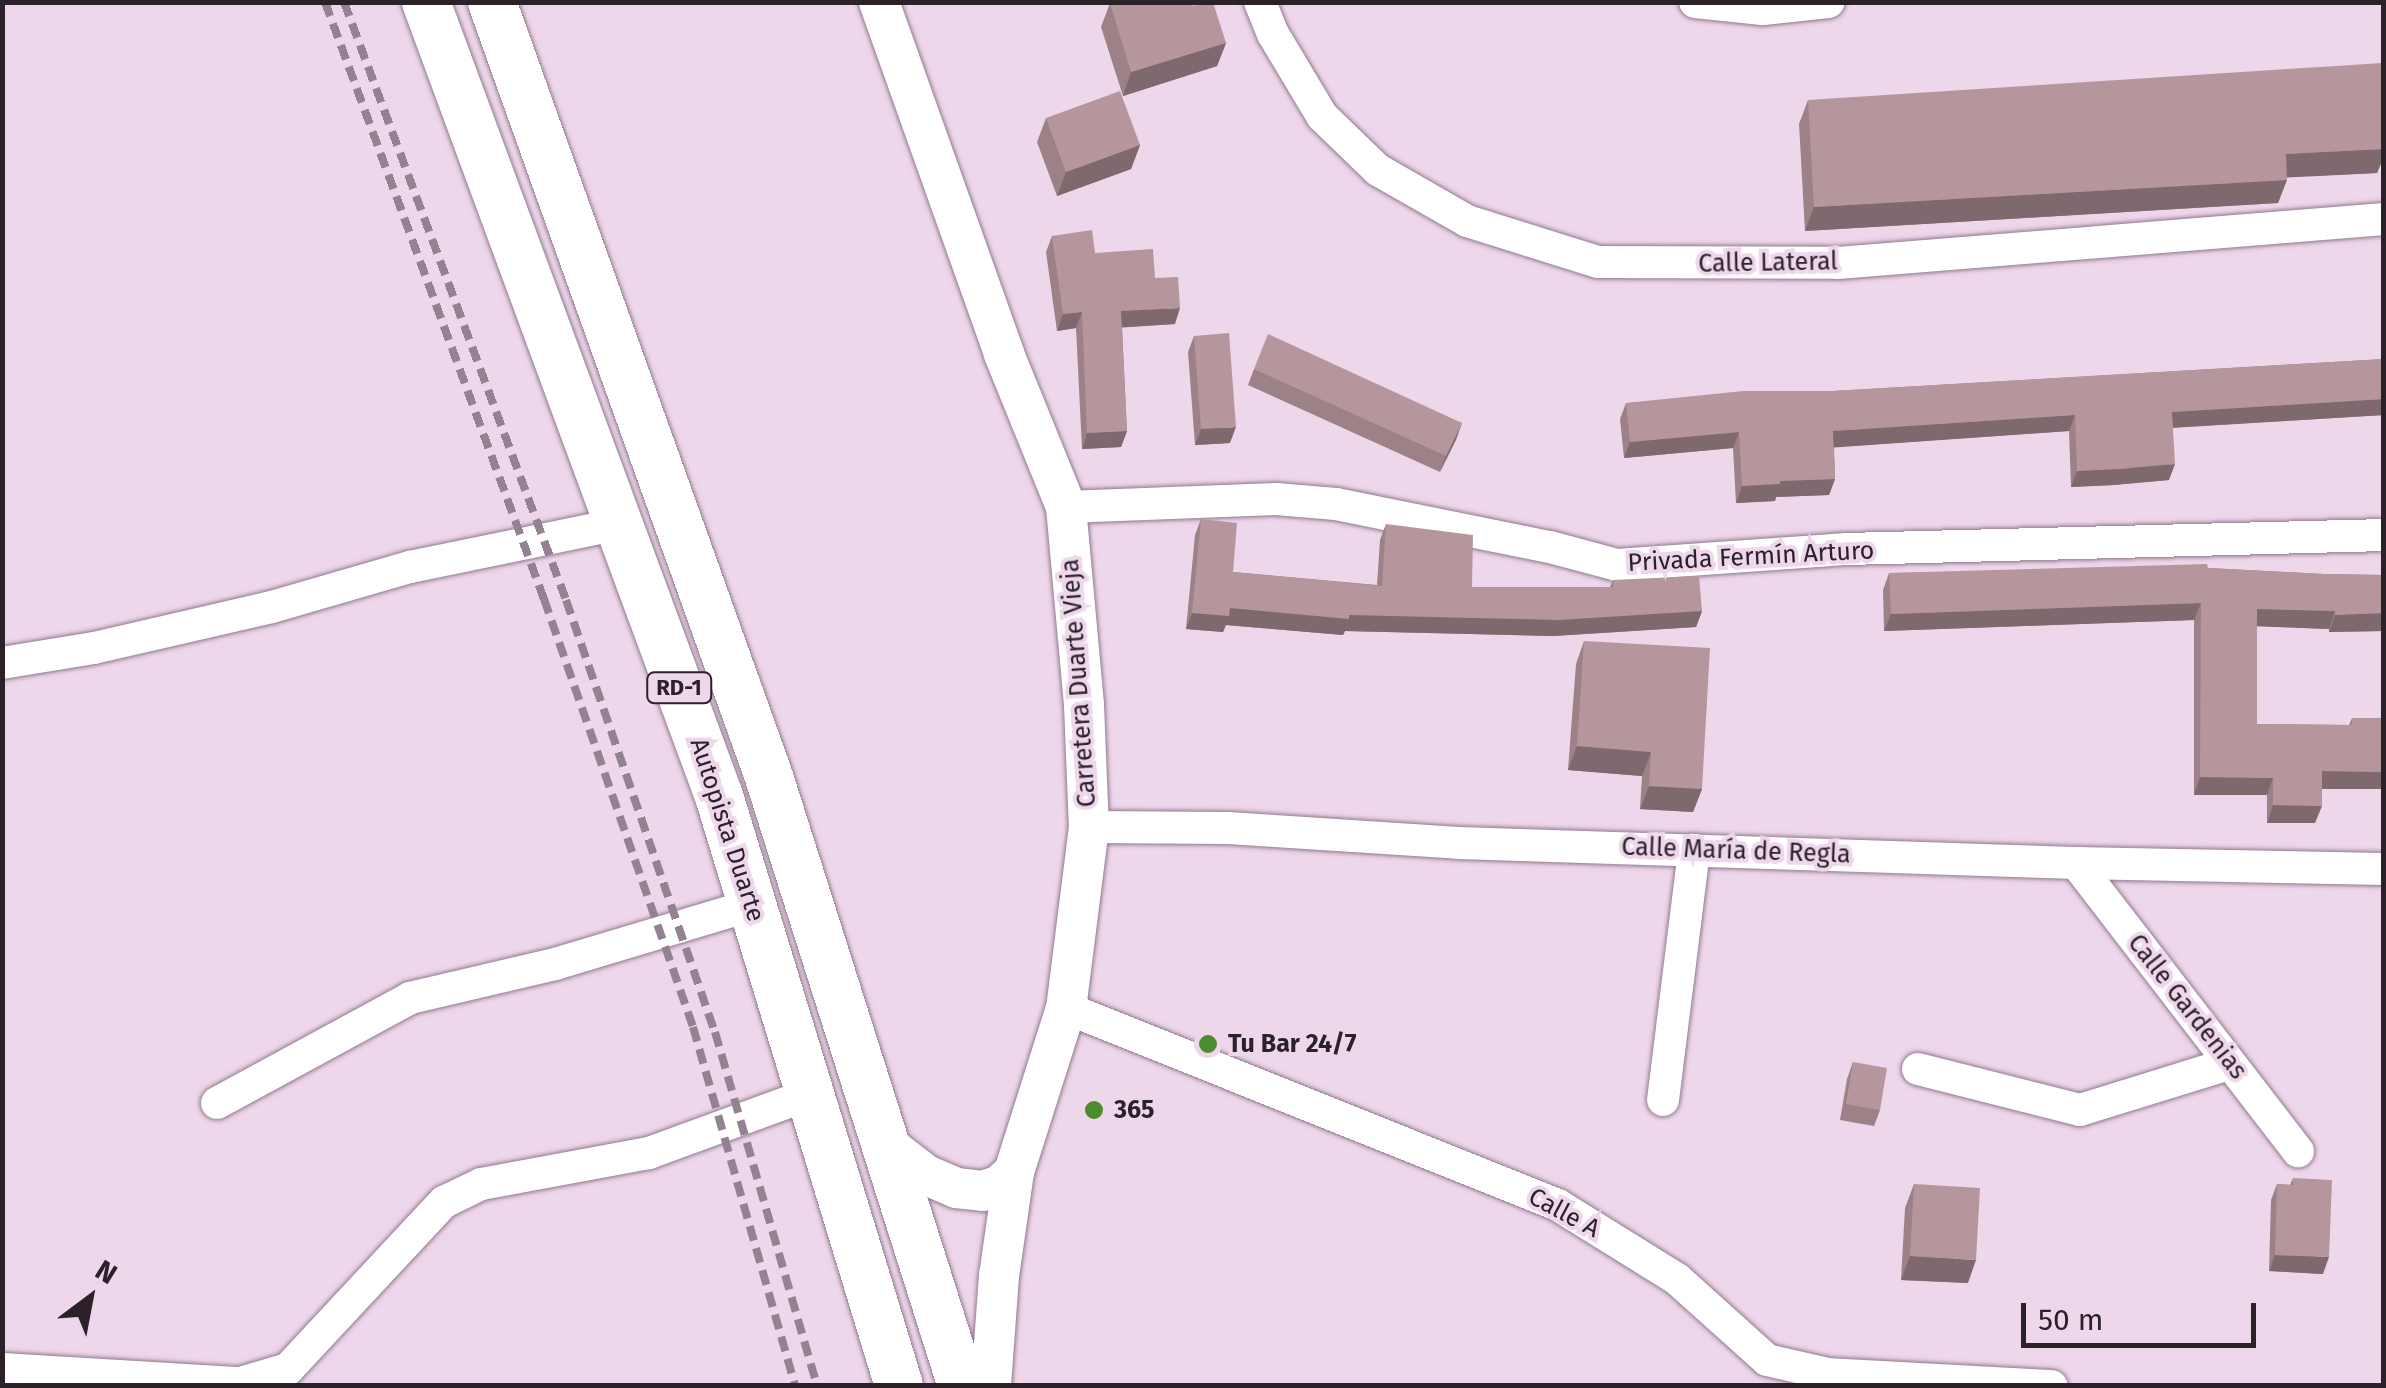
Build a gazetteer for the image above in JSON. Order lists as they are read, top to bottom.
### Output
{
  "streets": {
    "highway": ["RD-1", "Autopista Duarte"],
    "main road": ["Carretera Duarte Vieja"],
    "street": [
      "Calle Lateral",
      "Privada Fermín Arturo",
      "Calle María de Regla",
      "Calle Gardenias",
      "Calle A"
    ]
  },
  "crossings": [
    ["Privada Fermín Arturo", "Carretera Duarte Vieja"],
    ["Carretera Duarte Vieja", "Calle María de Regla"],
    ["Carretera Duarte Vieja", "Calle A"],
    ["Calle María de Regla", "Calle Gardenias"]
  ],
  "places": ["Tu Bar 24/7", "365"],
  "scale_bar": "50 m",
  "north": "top right"
}
